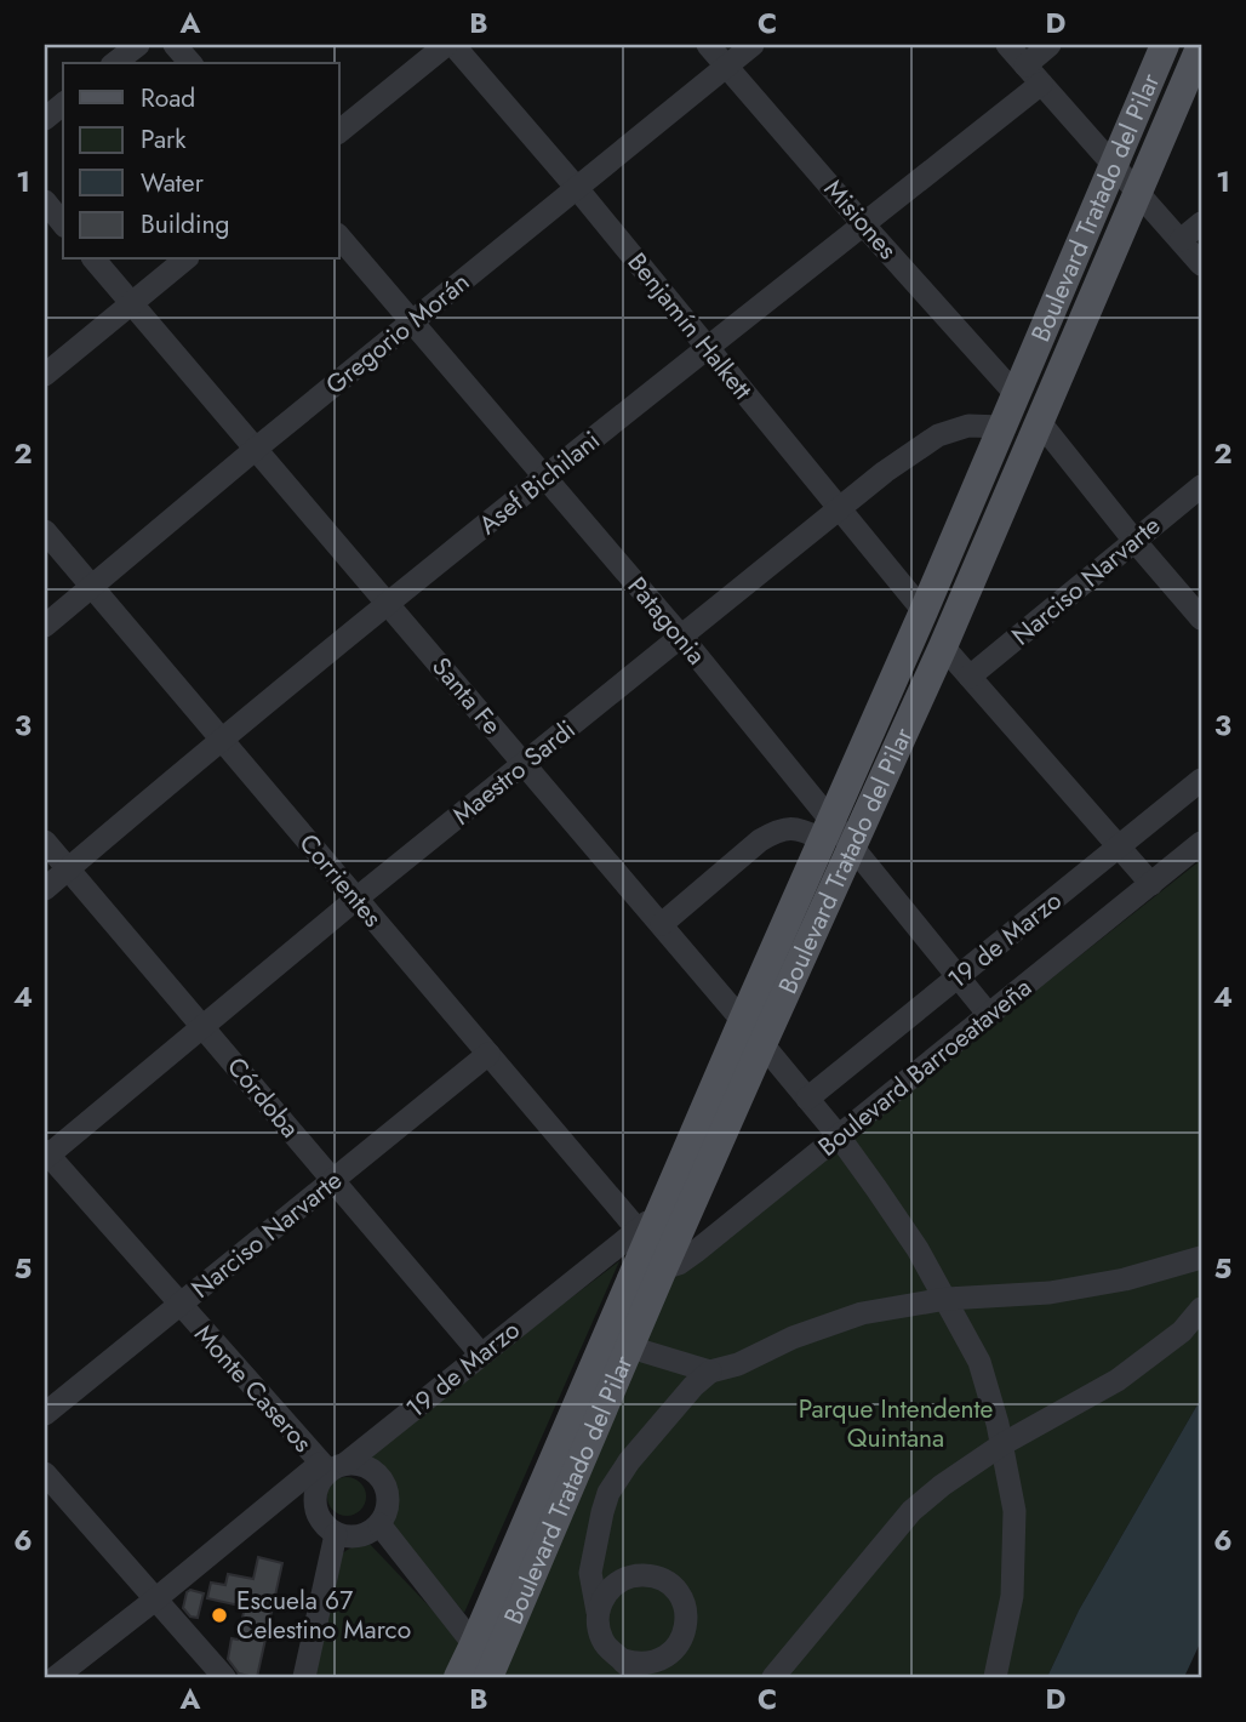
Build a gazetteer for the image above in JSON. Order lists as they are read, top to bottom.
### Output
{
  "streets": {
    "main road": ["Boulevard Tratado del Pilar"],
    "street": [
      "Misiones",
      "Benjamín Halkett",
      "Gregorio Morán",
      "Asef Bichilani",
      "Narciso Narvarte",
      "Patagonia",
      "Santa Fe",
      "Maestro Sardi",
      "Corrientes",
      "19 de Marzo",
      "Boulevard Barroeataveña",
      "Córdoba",
      "Monte Caseros"
    ]
  },
  "crossings": [
    ["Boulevard Tratado del Pilar", "Misiones"],
    ["Boulevard Tratado del Pilar", "Benjamín Halkett"],
    ["Boulevard Tratado del Pilar", "Patagonia"],
    ["Boulevard Tratado del Pilar", "Santa Fe"],
    ["Boulevard Tratado del Pilar", "Maestro Sardi"],
    ["Boulevard Tratado del Pilar", "Corrientes"],
    ["Boulevard Tratado del Pilar", "19 de Marzo"],
    ["Boulevard Tratado del Pilar", "Boulevard Barroeataveña"],
    ["Misiones", "Gregorio Morán"],
    ["Misiones", "Asef Bichilani"],
    ["Benjamín Halkett", "Gregorio Morán"],
    ["Benjamín Halkett", "Asef Bichilani"],
    ["Benjamín Halkett", "Maestro Sardi"],
    ["Gregorio Morán", "Patagonia"],
    ["Gregorio Morán", "Santa Fe"],
    ["Gregorio Morán", "Corrientes"],
    ["Asef Bichilani", "Patagonia"],
    ["Asef Bichilani", "Santa Fe"],
    ["Asef Bichilani", "Corrientes"],
    ["Asef Bichilani", "Córdoba"],
    ["Narciso Narvarte", "Corrientes"],
    ["Narciso Narvarte", "Córdoba"],
    ["Narciso Narvarte", "Monte Caseros"],
    ["Patagonia", "Maestro Sardi"],
    ["Patagonia", "19 de Marzo"],
    ["Patagonia", "Boulevard Barroeataveña"],
    ["Santa Fe", "Maestro Sardi"],
    ["Santa Fe", "19 de Marzo"],
    ["Santa Fe", "Boulevard Barroeataveña"],
    ["Maestro Sardi", "Corrientes"],
    ["Maestro Sardi", "Córdoba"],
    ["Maestro Sardi", "Monte Caseros"],
    ["Corrientes", "19 de Marzo"],
    ["Corrientes", "Boulevard Barroeataveña"],
    ["19 de Marzo", "Boulevard Barroeataveña"],
    ["19 de Marzo", "Córdoba"],
    ["19 de Marzo", "Monte Caseros"]
  ],
  "parks": ["Parque Intendente Quintana"],
  "places": ["Escuela 67 Celestino Marco"],
  "legend": [
    "Road",
    "Park",
    "Water",
    "Building"
  ],
  "grid": {
    "columns": [
      "A",
      "B",
      "C",
      "D"
    ],
    "rows": [
      "1",
      "2",
      "3",
      "4",
      "5",
      "6"
    ]
  }
}
